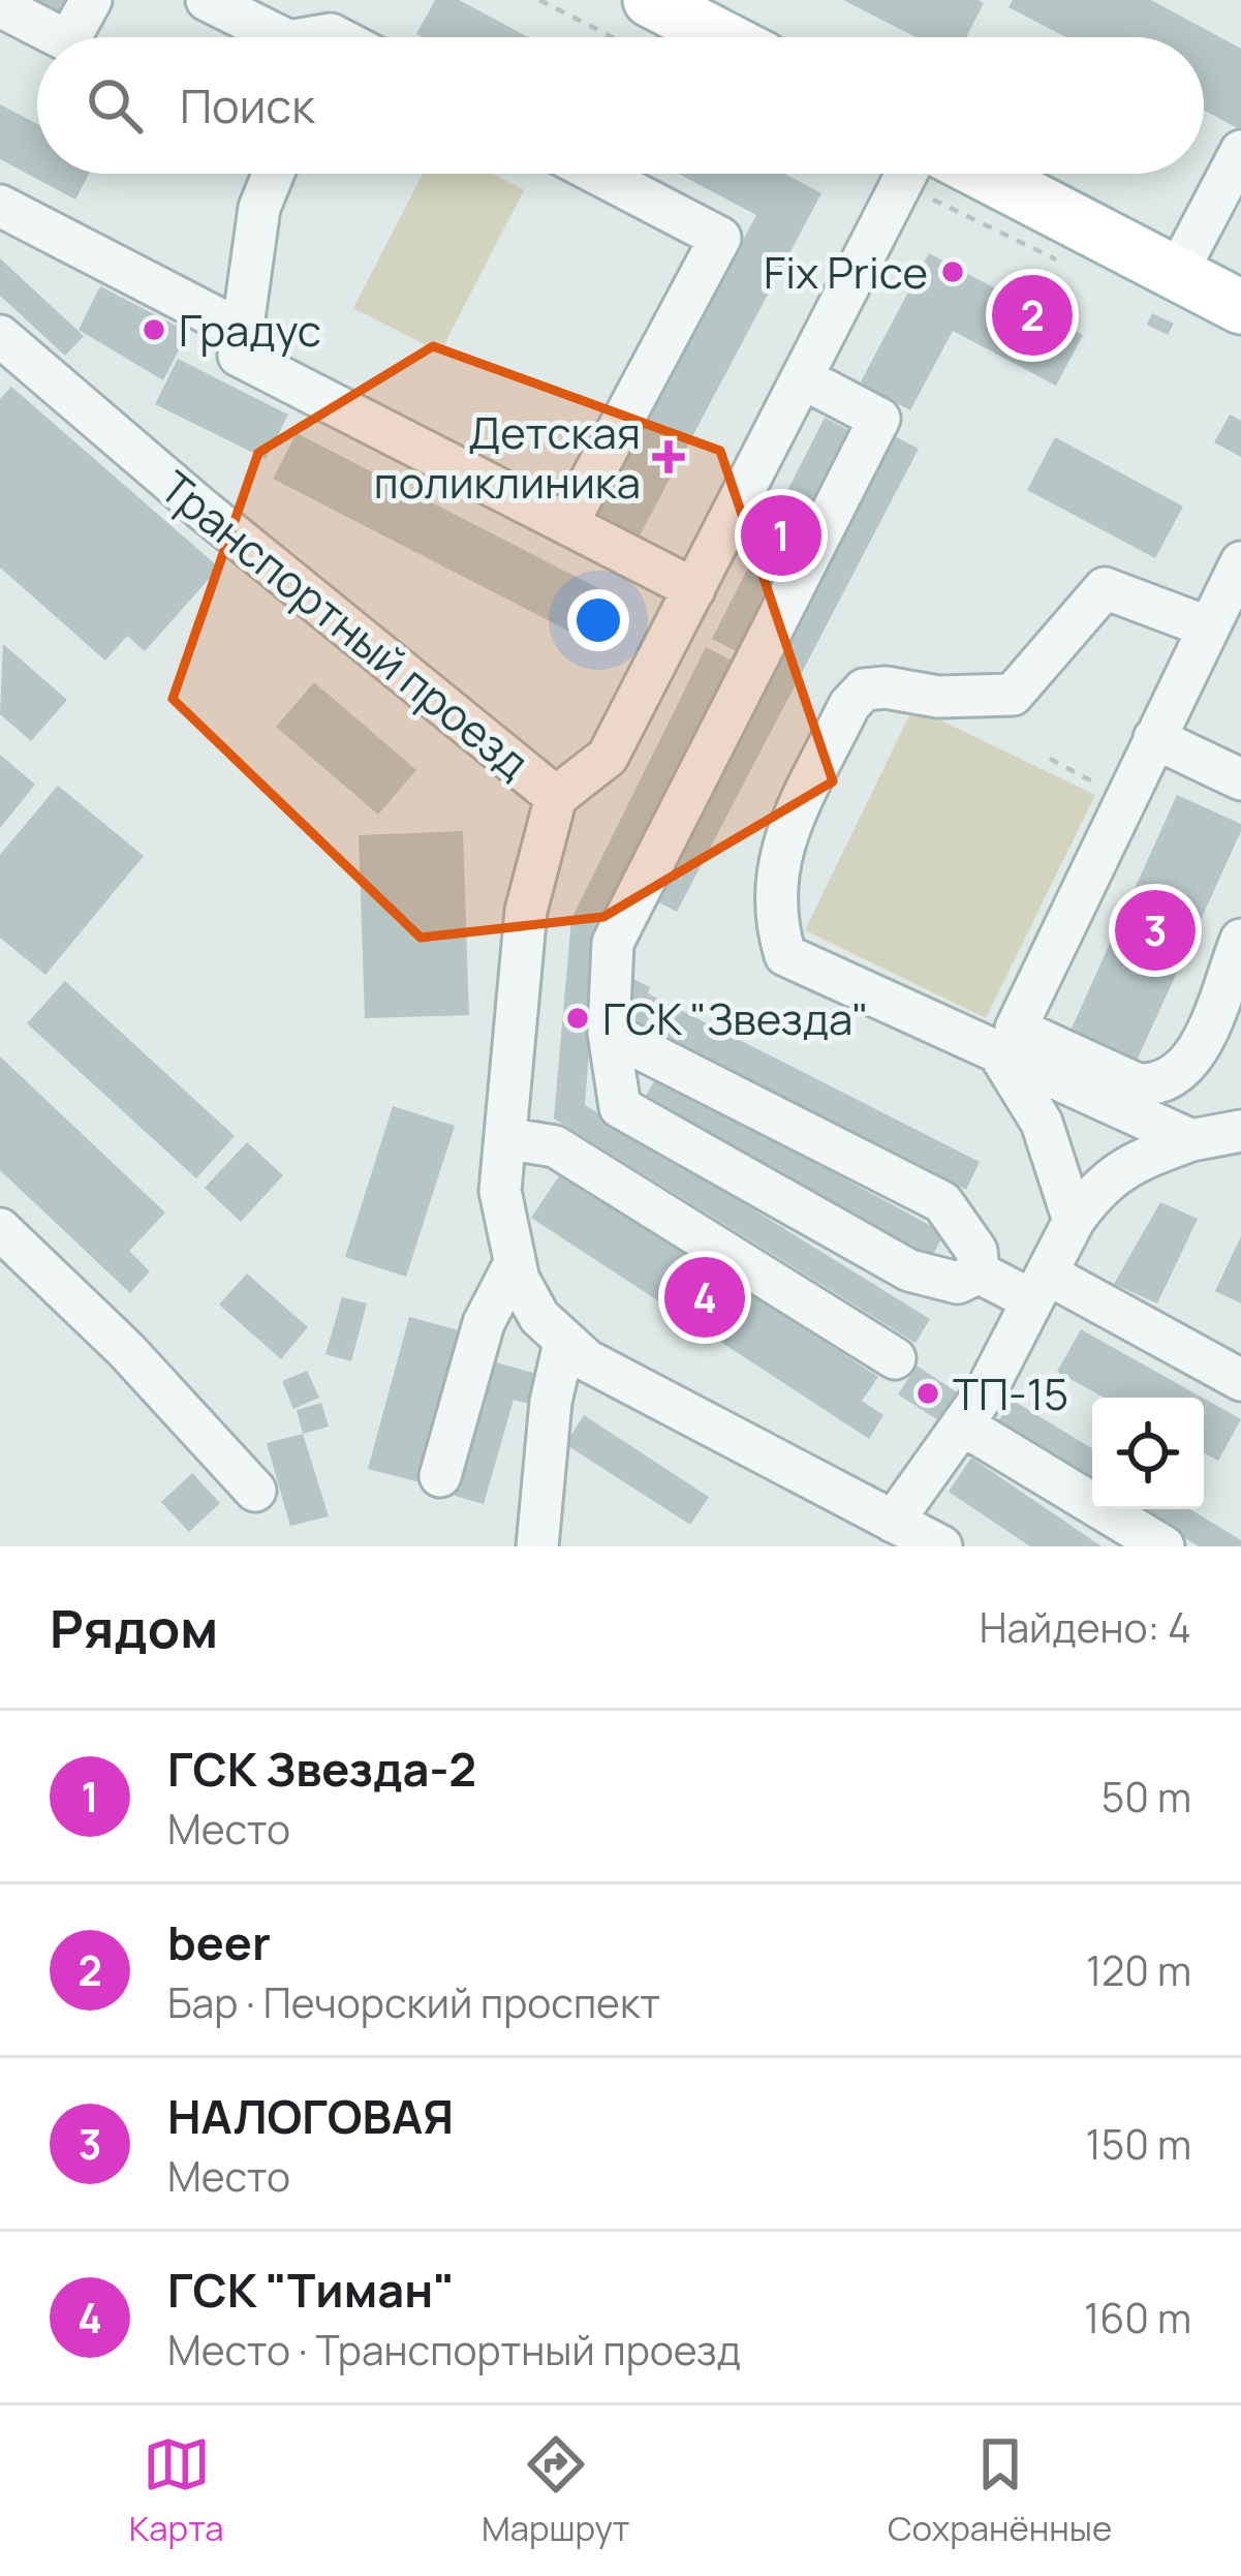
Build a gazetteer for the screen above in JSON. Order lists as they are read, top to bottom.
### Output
{
  "streets": {
    "street": ["Транспортный проезд"]
  },
  "places": {
    "other": [
      "Fix Price",
      "Градус",
      "ГСК \"Звезда\"",
      "ТП-15"
    ],
    "health": ["Детская поликлиника"]
  },
  "page": {
    "search": "Поиск",
    "pins": [
      "2",
      "1",
      "3",
      "4"
    ],
    "heading": ["Рядом", "Найдено: 4"],
    "list": [
      {
        "mark": "1",
        "name": "ГСК Звезда-2",
        "note": "Место",
        "value": "50 m"
      },
      {
        "mark": "2",
        "name": "beer",
        "note": "Бар · Печорский проспект",
        "value": "120 m"
      },
      {
        "mark": "3",
        "name": "НАЛОГОВАЯ",
        "note": "Место",
        "value": "150 m"
      },
      {
        "mark": "4",
        "name": "ГСК \"Тиман\"",
        "note": "Место · Транспортный проезд",
        "value": "160 m"
      }
    ],
    "nav": ["Карта", "Маршрут", "Сохранённые"]
  }
}
